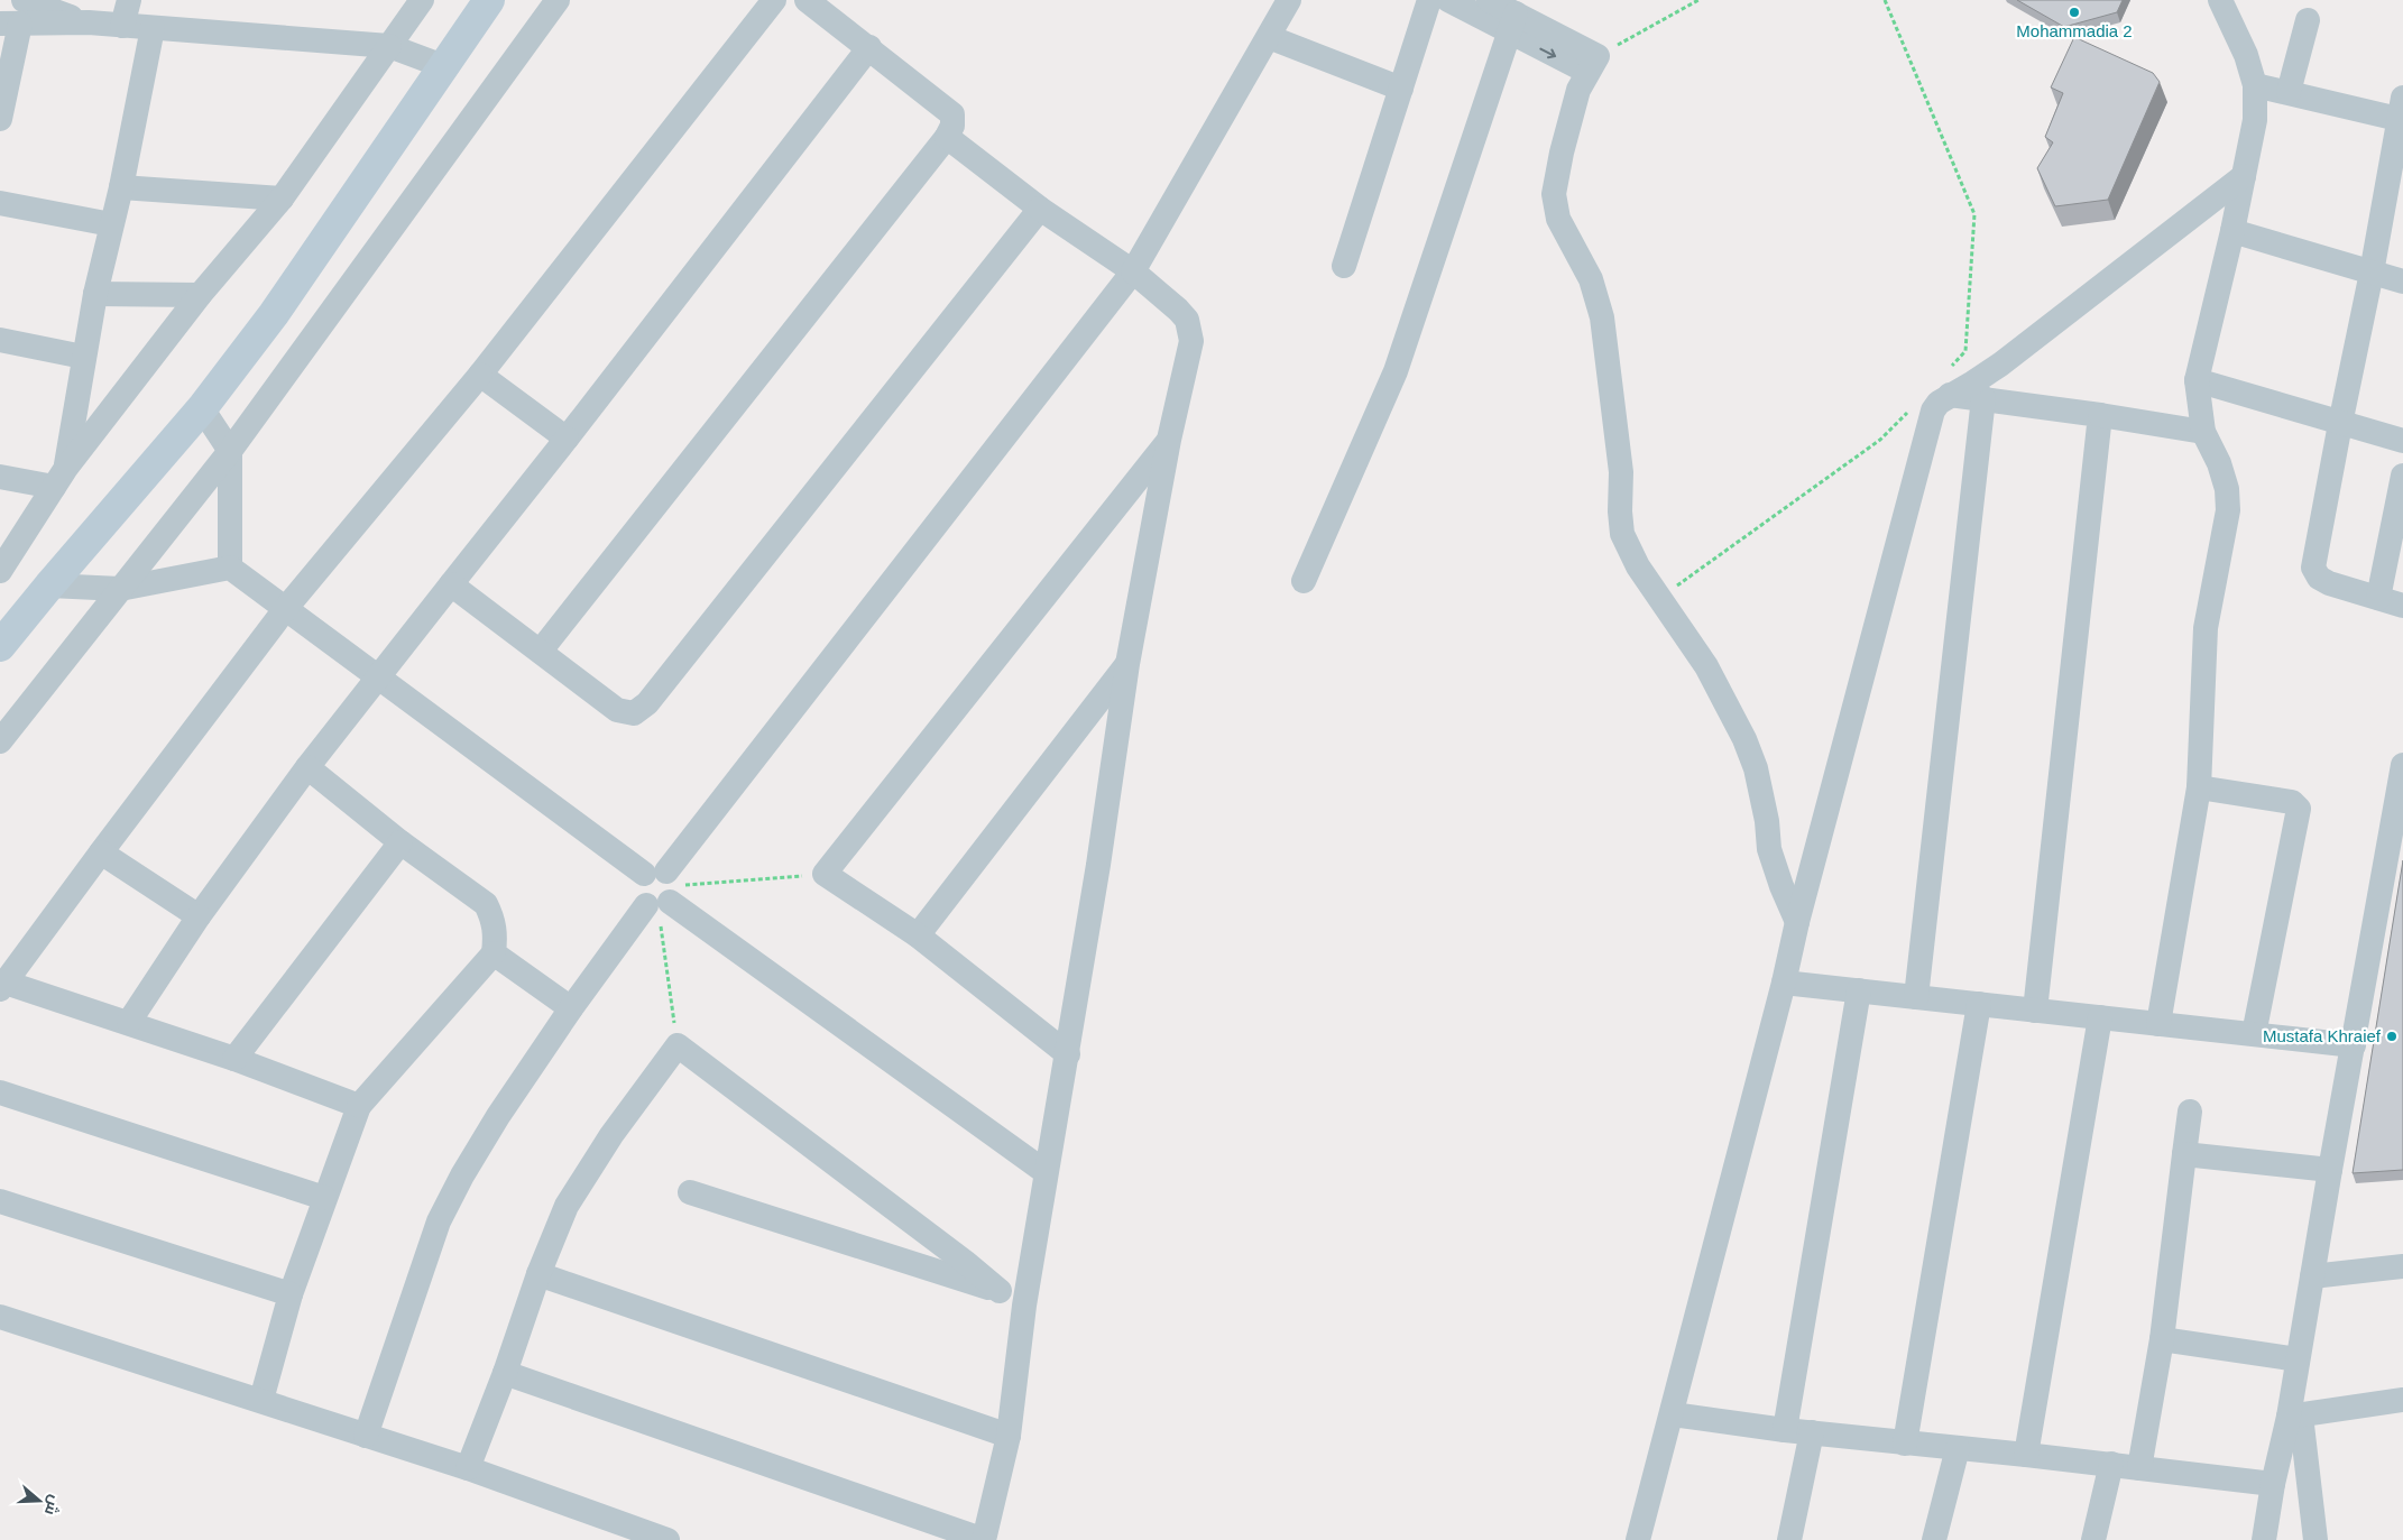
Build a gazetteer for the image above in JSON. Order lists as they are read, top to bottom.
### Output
{
  "places": ["Mohammadia 2", "Mustafa Khraief"],
  "north": "right"
}
